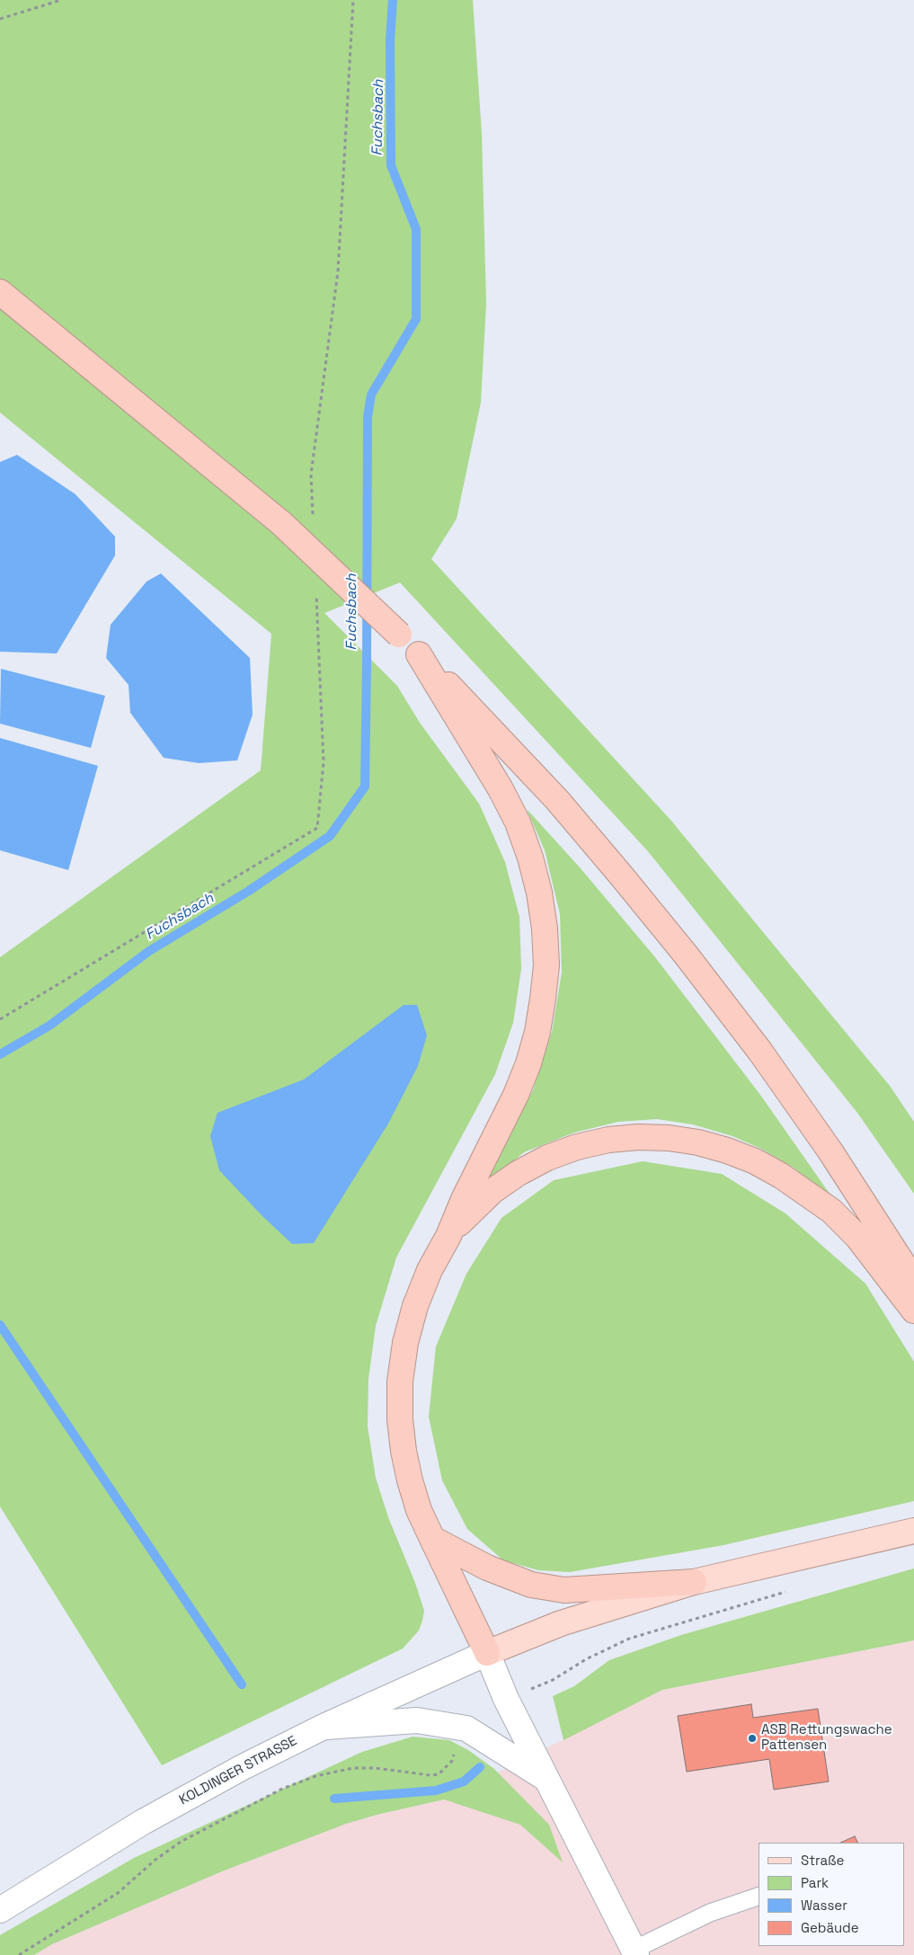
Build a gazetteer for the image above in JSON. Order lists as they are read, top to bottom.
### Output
{
  "streets": {
    "street": ["KOLDINGER STRASSE"]
  },
  "water": ["Fuchsbach"],
  "places": ["ASB Rettungswache Pattensen"],
  "legend": [
    "Straße",
    "Park",
    "Wasser",
    "Gebäude"
  ]
}
